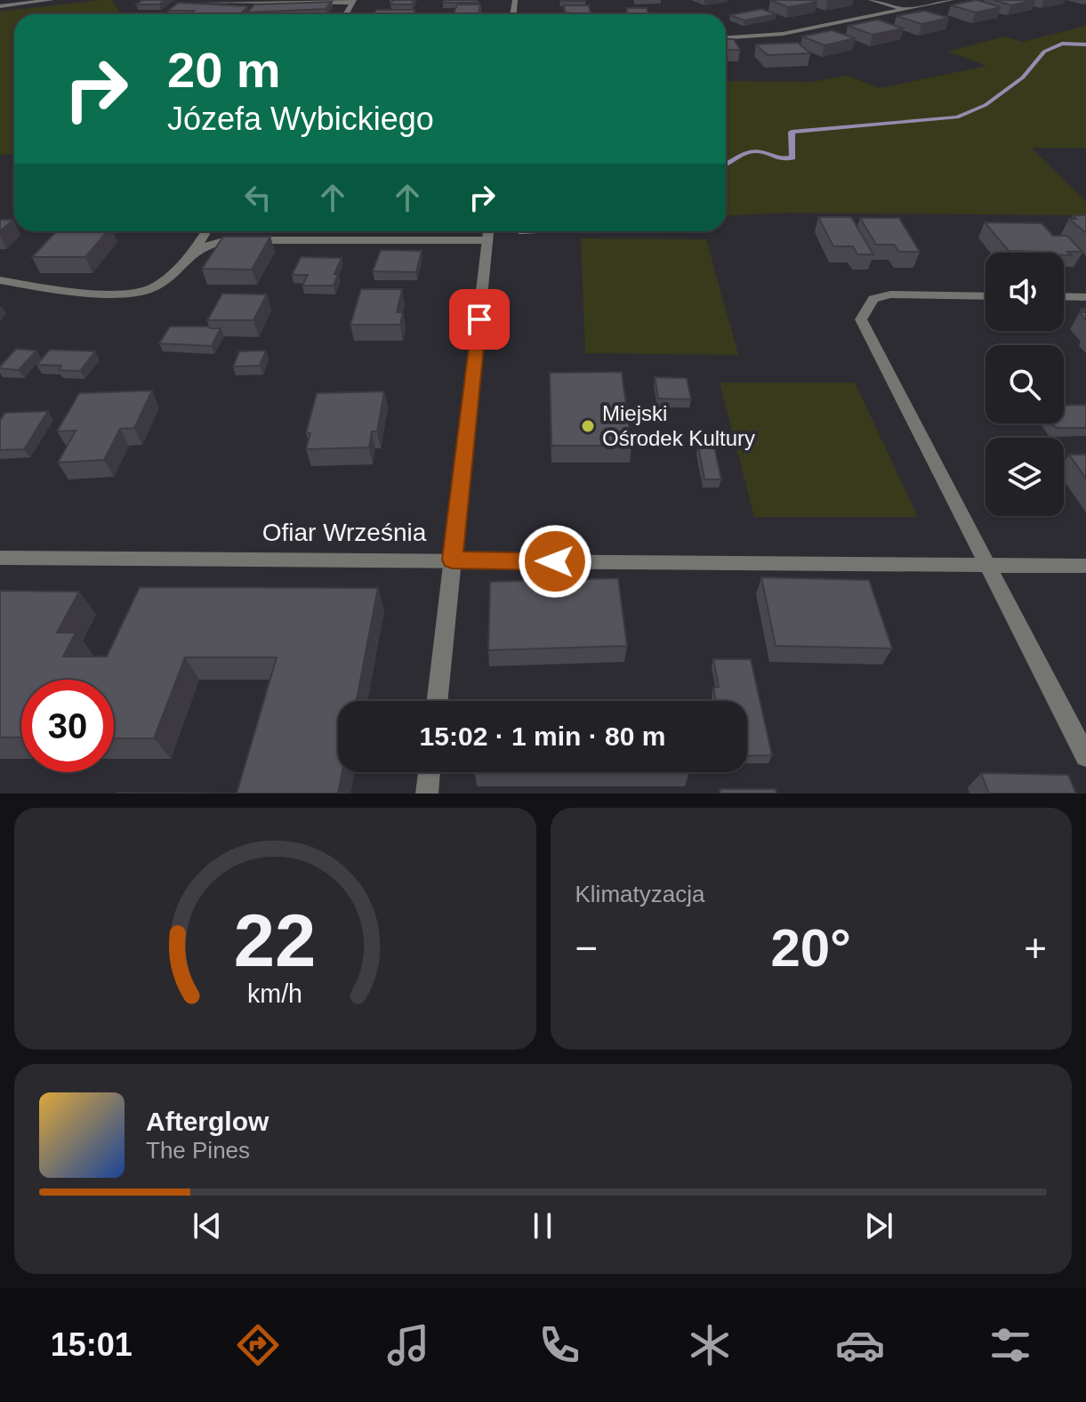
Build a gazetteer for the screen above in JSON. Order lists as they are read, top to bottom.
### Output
{
  "streets": {
    "street": ["Ofiar Września"]
  },
  "places": ["Miejski Ośrodek Kultury"],
  "page": {
    "turn": ["20 m", "Józefa Wybickiego"],
    "limit": "30",
    "trip": "15:02 · 1 min · 80 m",
    "tile": "Klimatyzacja",
    "heat": ["−", "20°", "+"],
    "song": ["Afterglow", "The Pines"],
    "tabs": "15:01",
    "gauge": ["22", "km/h"]
  }
}
